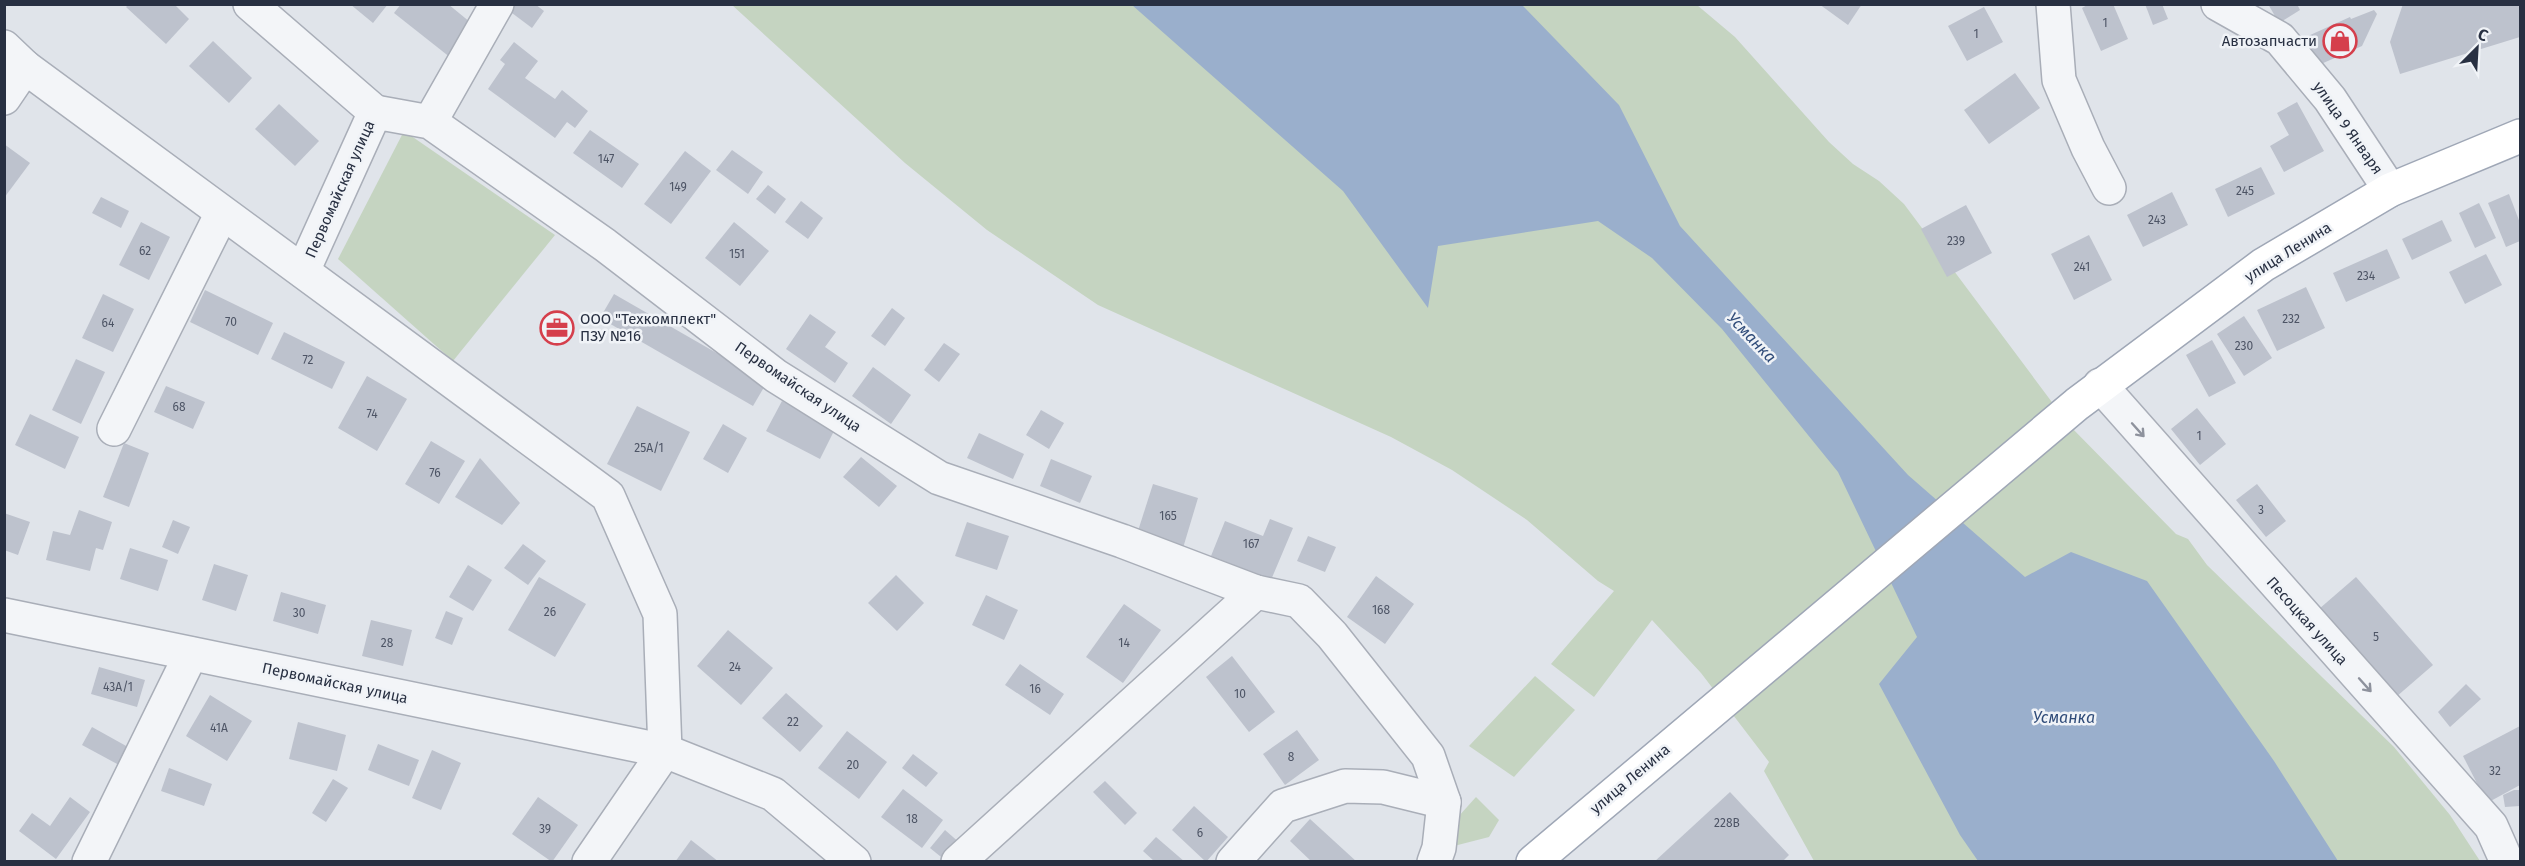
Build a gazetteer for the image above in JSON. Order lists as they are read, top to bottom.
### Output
{
  "streets": {
    "main road": ["улица Ленина"],
    "street": ["улица 9 Января", "Первомайская улица", "Песоцкая улица"]
  },
  "crossings": [
    ["улица 9 Января", "улица Ленина"],
    ["улица Ленина", "Песоцкая улица"]
  ],
  "one_way": ["Песоцкая улица"],
  "water": ["Усманка"],
  "places": {
    "shop": ["Автозапчасти"],
    "office": ["ООО \"Техкомплект\" ПЗУ №16"]
  },
  "house_numbers": [
    "1",
    "1",
    "147",
    "149",
    "245",
    "243",
    "239",
    "62",
    "151",
    "241",
    "234",
    "232",
    "70",
    "64",
    "230",
    "72",
    "68",
    "74",
    "1",
    "25А/1",
    "76",
    "3",
    "165",
    "167",
    "168",
    "26",
    "30",
    "5",
    "28",
    "14",
    "24",
    "43А/1",
    "16",
    "10",
    "22",
    "41А",
    "8",
    "20",
    "32",
    "18",
    "228В",
    "39",
    "6"
  ],
  "north": "top right"
}
